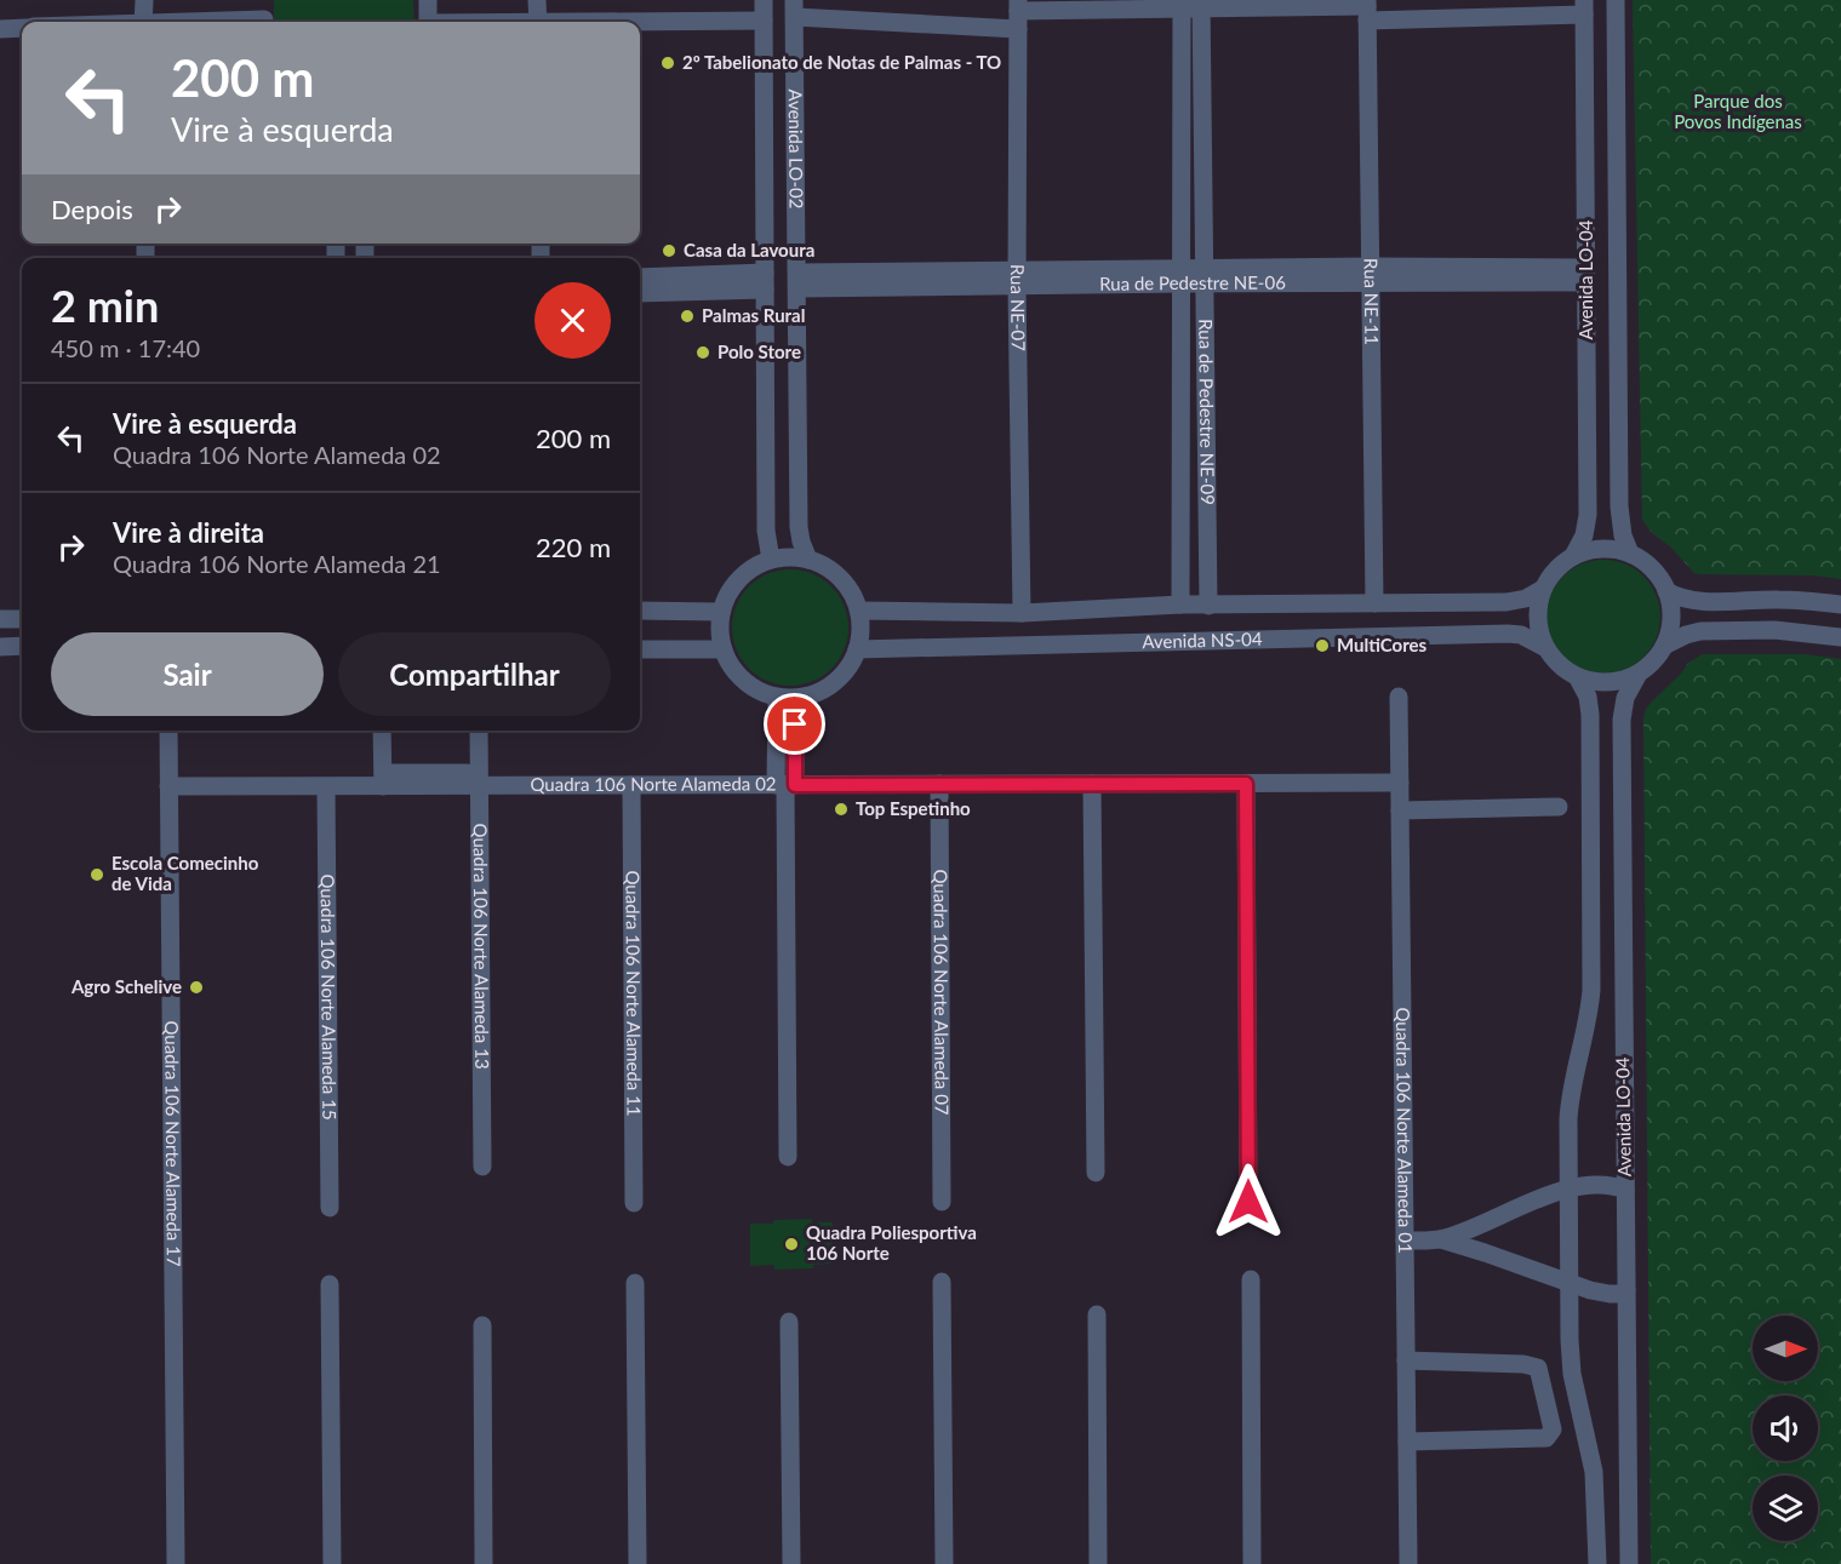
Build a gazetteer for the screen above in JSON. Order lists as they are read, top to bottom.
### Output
{
  "streets": {
    "street": [
      "Avenida LO-02",
      "Avenida LO-04",
      "Rua de Pedestre NE-06",
      "Rua NE-11",
      "Rua NE-07",
      "Rua de Pedestre NE-09",
      "Avenida NS-04",
      "Quadra 106 Norte Alameda 02",
      "Quadra 106 Norte Alameda 13",
      "Quadra 106 Norte Alameda 07",
      "Quadra 106 Norte Alameda 11",
      "Quadra 106 Norte Alameda 15",
      "Quadra 106 Norte Alameda 01",
      "Quadra 106 Norte Alameda 17"
    ]
  },
  "crossings": [
    ["Avenida LO-02", "Rua de Pedestre NE-06"],
    ["Avenida LO-02", "Avenida NS-04"],
    ["Avenida LO-04", "Rua de Pedestre NE-06"],
    ["Avenida LO-04", "Avenida NS-04"],
    ["Rua de Pedestre NE-06", "Rua NE-11"],
    ["Rua de Pedestre NE-06", "Rua NE-07"],
    ["Rua de Pedestre NE-06", "Rua de Pedestre NE-09"],
    ["Rua NE-11", "Avenida NS-04"],
    ["Rua NE-07", "Avenida NS-04"],
    ["Rua de Pedestre NE-09", "Avenida NS-04"],
    ["Quadra 106 Norte Alameda 02", "Quadra 106 Norte Alameda 13"],
    ["Quadra 106 Norte Alameda 02", "Quadra 106 Norte Alameda 07"],
    ["Quadra 106 Norte Alameda 02", "Quadra 106 Norte Alameda 11"],
    ["Quadra 106 Norte Alameda 02", "Quadra 106 Norte Alameda 15"],
    ["Quadra 106 Norte Alameda 02", "Quadra 106 Norte Alameda 01"],
    ["Quadra 106 Norte Alameda 02", "Quadra 106 Norte Alameda 17"]
  ],
  "parks": ["Parque dos Povos Indígenas"],
  "places": [
    "2º Tabelionato de Notas de Palmas - TO",
    "Casa da Lavoura",
    "Palmas Rural",
    "Polo Store",
    "MultiCores",
    "Top Espetinho",
    "Escola Comecinho de Vida",
    "Agro Schelive",
    "Quadra Poliesportiva 106 Norte"
  ],
  "north": "right",
  "page": {
    "turn": ["200 m", "Vire à esquerda"],
    "then": "Depois",
    "heading": ["2 min", "450 m · 17:40"],
    "list": [
      {
        "name": "Vire à esquerda",
        "note": "Quadra 106 Norte Alameda 02",
        "value": "200 m"
      },
      {
        "name": "Vire à direita",
        "note": "Quadra 106 Norte Alameda 21",
        "value": "220 m"
      }
    ],
    "buttons": ["Sair", "Compartilhar"]
  }
}
